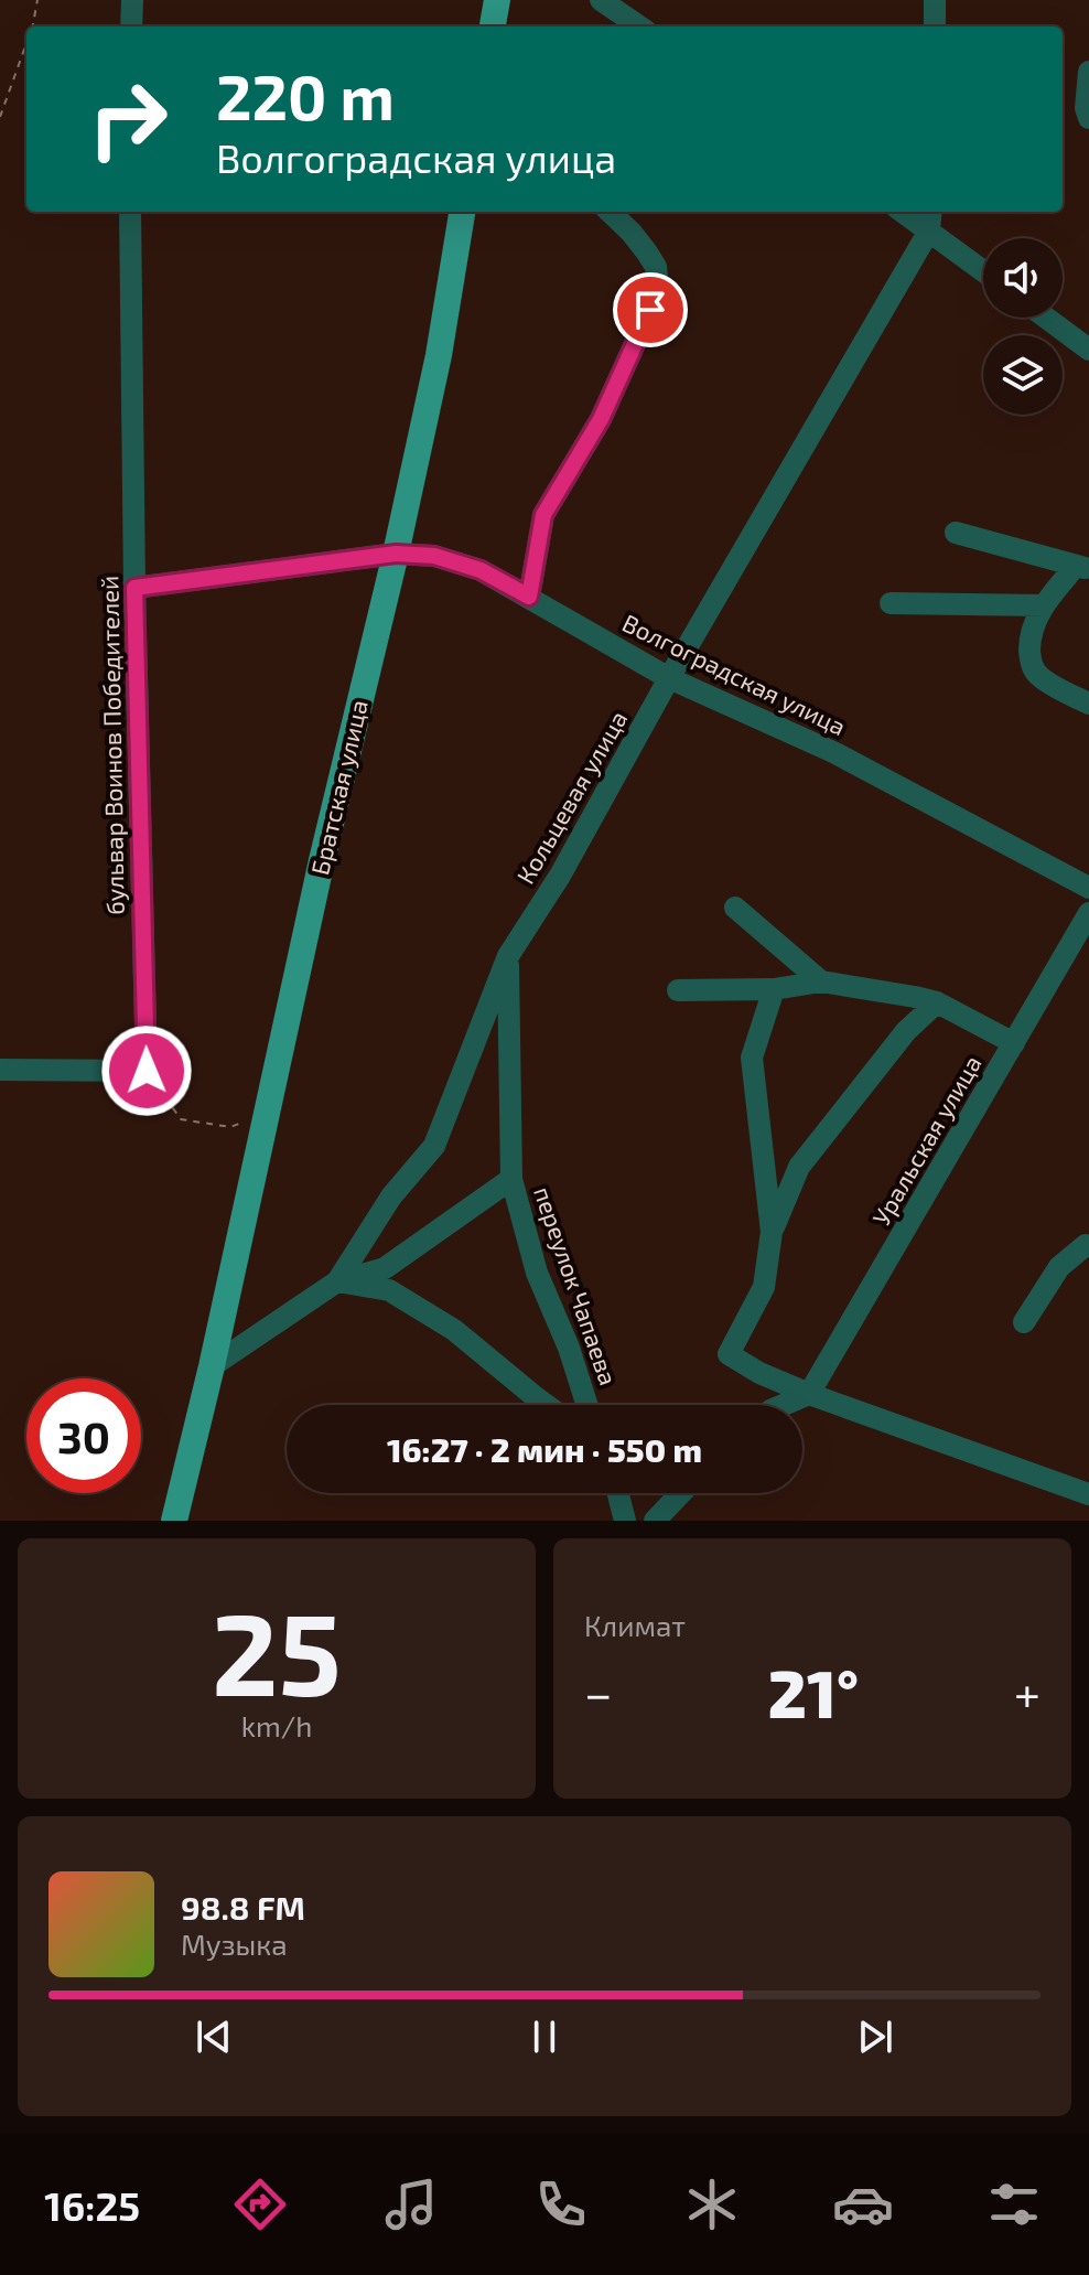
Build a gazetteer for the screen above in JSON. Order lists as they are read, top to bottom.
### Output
{
  "streets": {
    "main road": ["Братская улица"],
    "street": [
      "Волгоградская улица",
      "бульвар Воинов Победителей",
      "Кольцевая улица",
      "Уральская улица",
      "переулок Чапаева"
    ]
  },
  "crossings": [
    ["Волгоградская улица", "бульвар Воинов Победителей"],
    ["Волгоградская улица", "Братская улица"],
    ["Волгоградская улица", "Кольцевая улица"],
    ["Братская улица", "Кольцевая улица"],
    ["Кольцевая улица", "переулок Чапаева"]
  ],
  "page": {
    "turn": ["220 m", "Волгоградская улица"],
    "limit": "30",
    "trip": "16:27 · 2 мин · 550 m",
    "tile": [
      ["25", "km/h"],
      "Климат"
    ],
    "heat": ["−", "21°", "+"],
    "song": ["98.8 FM", "Музыка"],
    "tabs": "16:25"
  }
}
